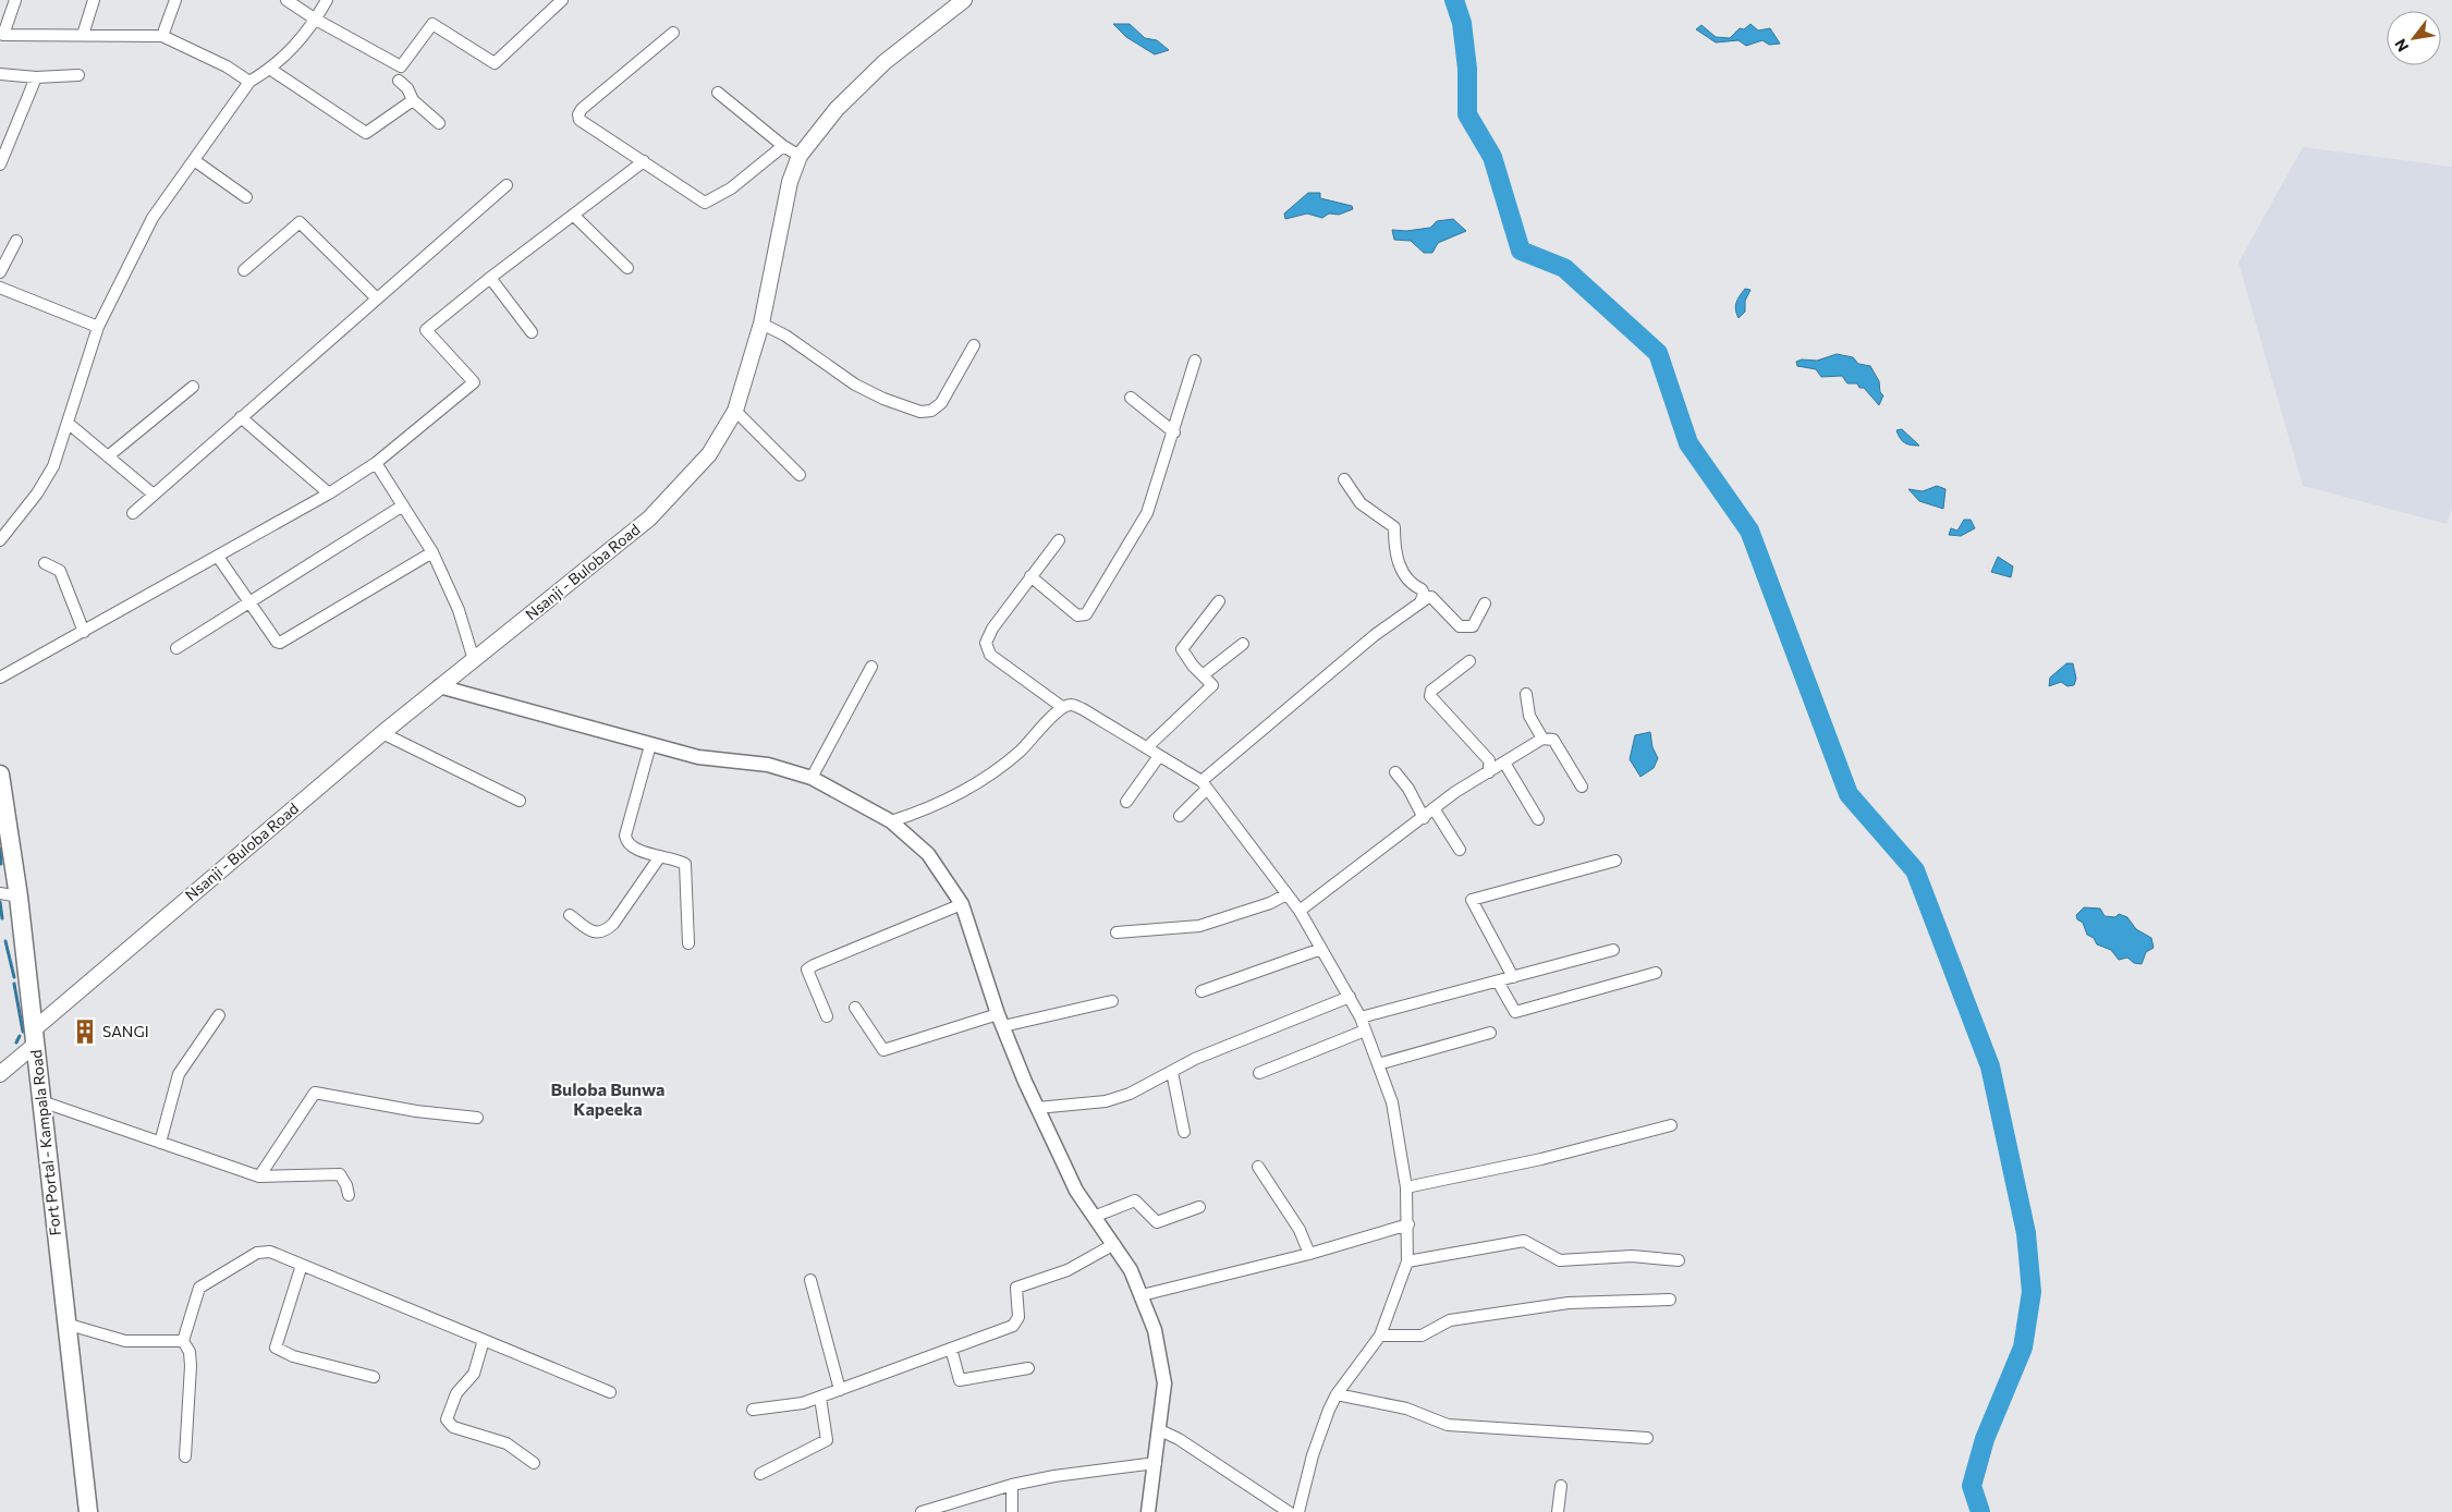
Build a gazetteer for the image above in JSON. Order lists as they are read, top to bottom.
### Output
{
  "streets": {
    "main road": ["Nsanji - Buloba Road", "Fort Portal - Kampala Road"]
  },
  "crossings": [
    ["Nsanji - Buloba Road", "Fort Portal - Kampala Road"]
  ],
  "districts": ["Buloba Bunwa Kapeeka"],
  "places": {
    "building": ["SANGI"]
  },
  "north": "bottom left"
}
